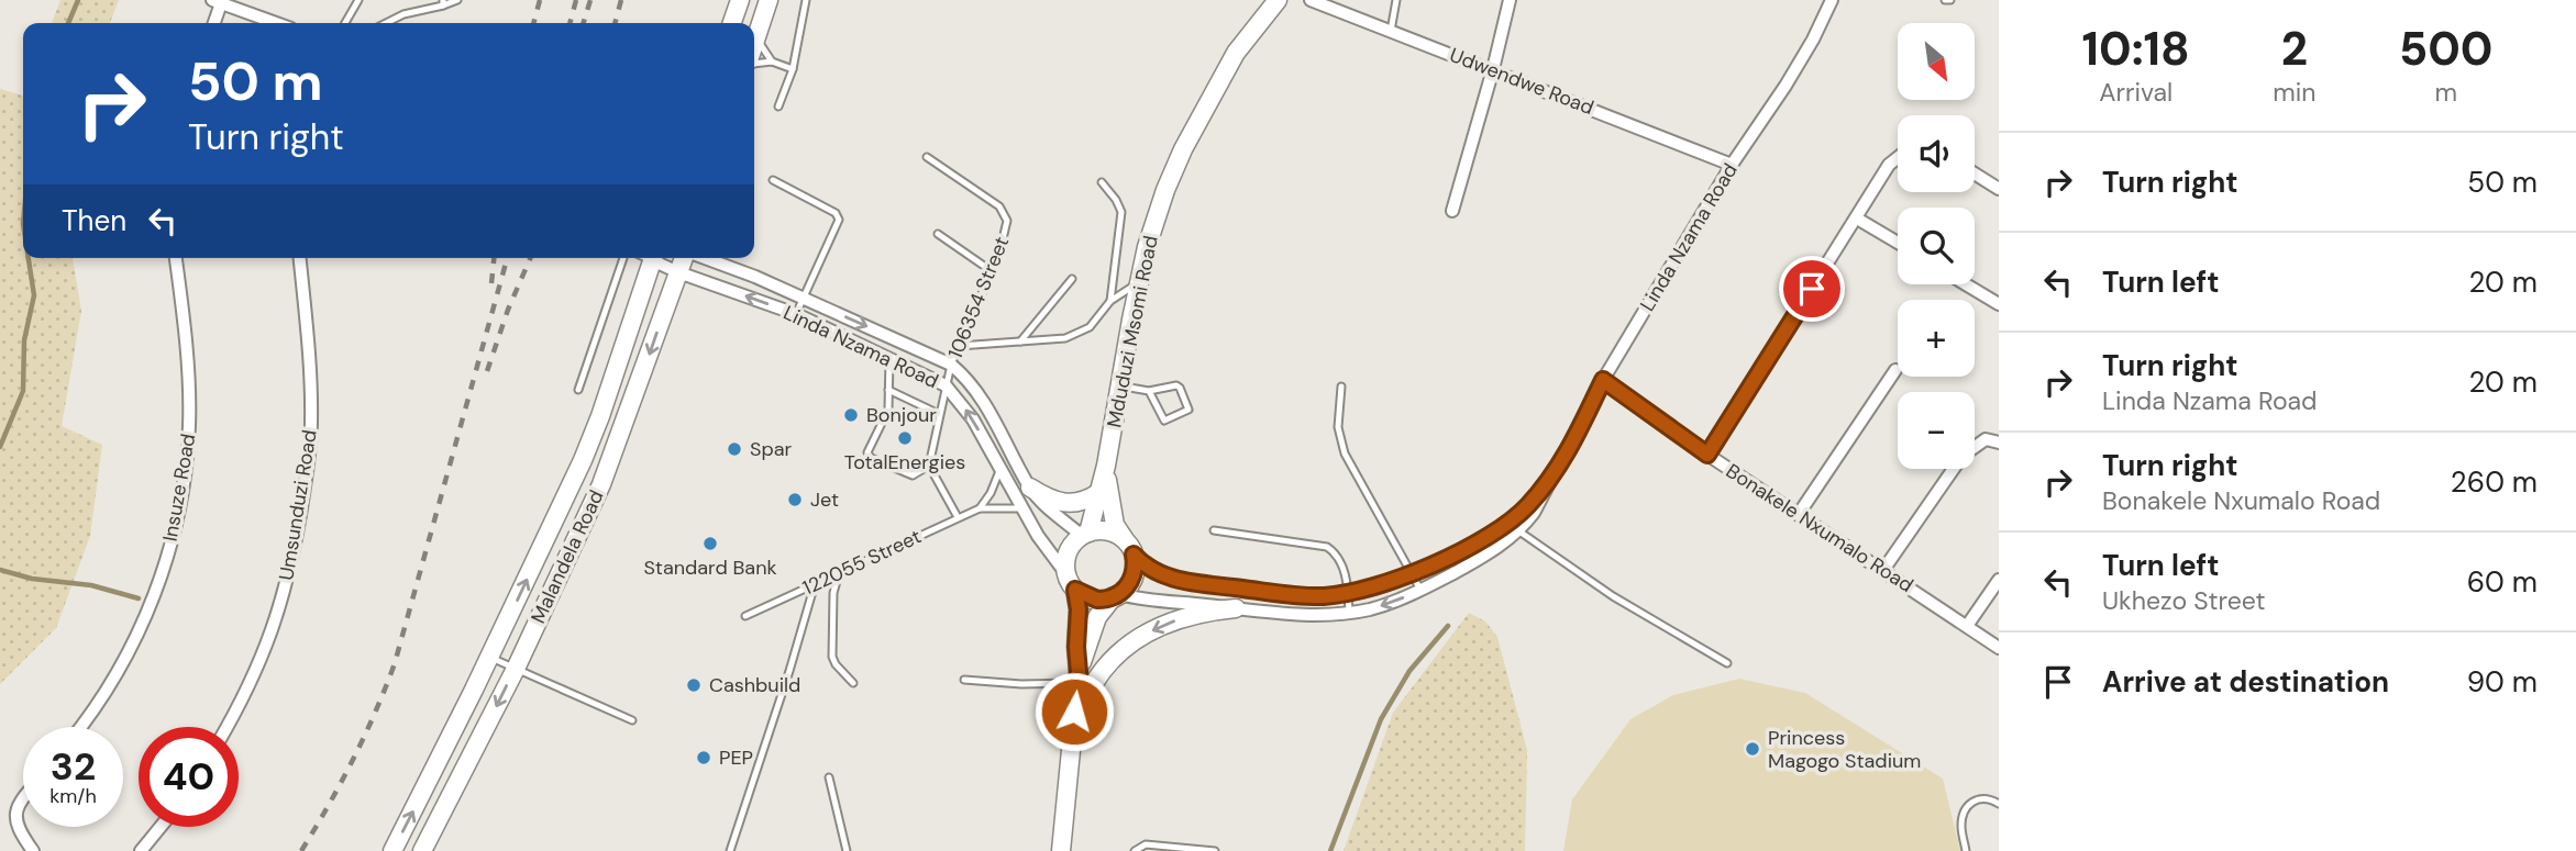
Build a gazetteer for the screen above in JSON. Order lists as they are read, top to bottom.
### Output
{
  "streets": {
    "street": [
      "Udwendwe Road",
      "Linda Nzama Road",
      "Mduduzi Msomi Road",
      "Insuze Road",
      "Umsunduzi Road",
      "Bonakele Nxumalo Road",
      "Malandela Road"
    ],
    "lane": ["106354 Street", "122055 Street"]
  },
  "crossings": [
    ["Udwendwe Road", "Linda Nzama Road"],
    ["Linda Nzama Road", "106354 Street"],
    ["Linda Nzama Road", "Mduduzi Msomi Road"],
    ["Linda Nzama Road", "Bonakele Nxumalo Road"],
    ["Linda Nzama Road", "Malandela Road"],
    ["Linda Nzama Road", "122055 Street"]
  ],
  "places": [
    "Bonjour",
    "TotalEnergies",
    "Spar",
    "Jet",
    "Standard Bank",
    "Cashbuild",
    "Princess Magogo Stadium",
    "PEP"
  ],
  "north": "bottom right",
  "page": {
    "eta": [
      "10:18",
      "Arrival",
      "2",
      "min",
      "500",
      "m"
    ],
    "map_buttons": ["+", "−"],
    "turn": ["50 m", "Turn right"],
    "list": [
      {
        "name": "Turn right",
        "value": "50 m"
      },
      {
        "name": "Turn left",
        "value": "20 m"
      },
      {
        "name": "Turn right",
        "note": "Linda Nzama Road",
        "value": "20 m"
      },
      {
        "name": "Turn right",
        "note": "Bonakele Nxumalo Road",
        "value": "260 m"
      },
      {
        "name": "Turn left",
        "note": "Ukhezo Street",
        "value": "60 m"
      },
      {
        "name": "Arrive at destination",
        "value": "90 m"
      }
    ],
    "then": "Then",
    "speed": "32 km/h",
    "limit": "40"
  }
}
